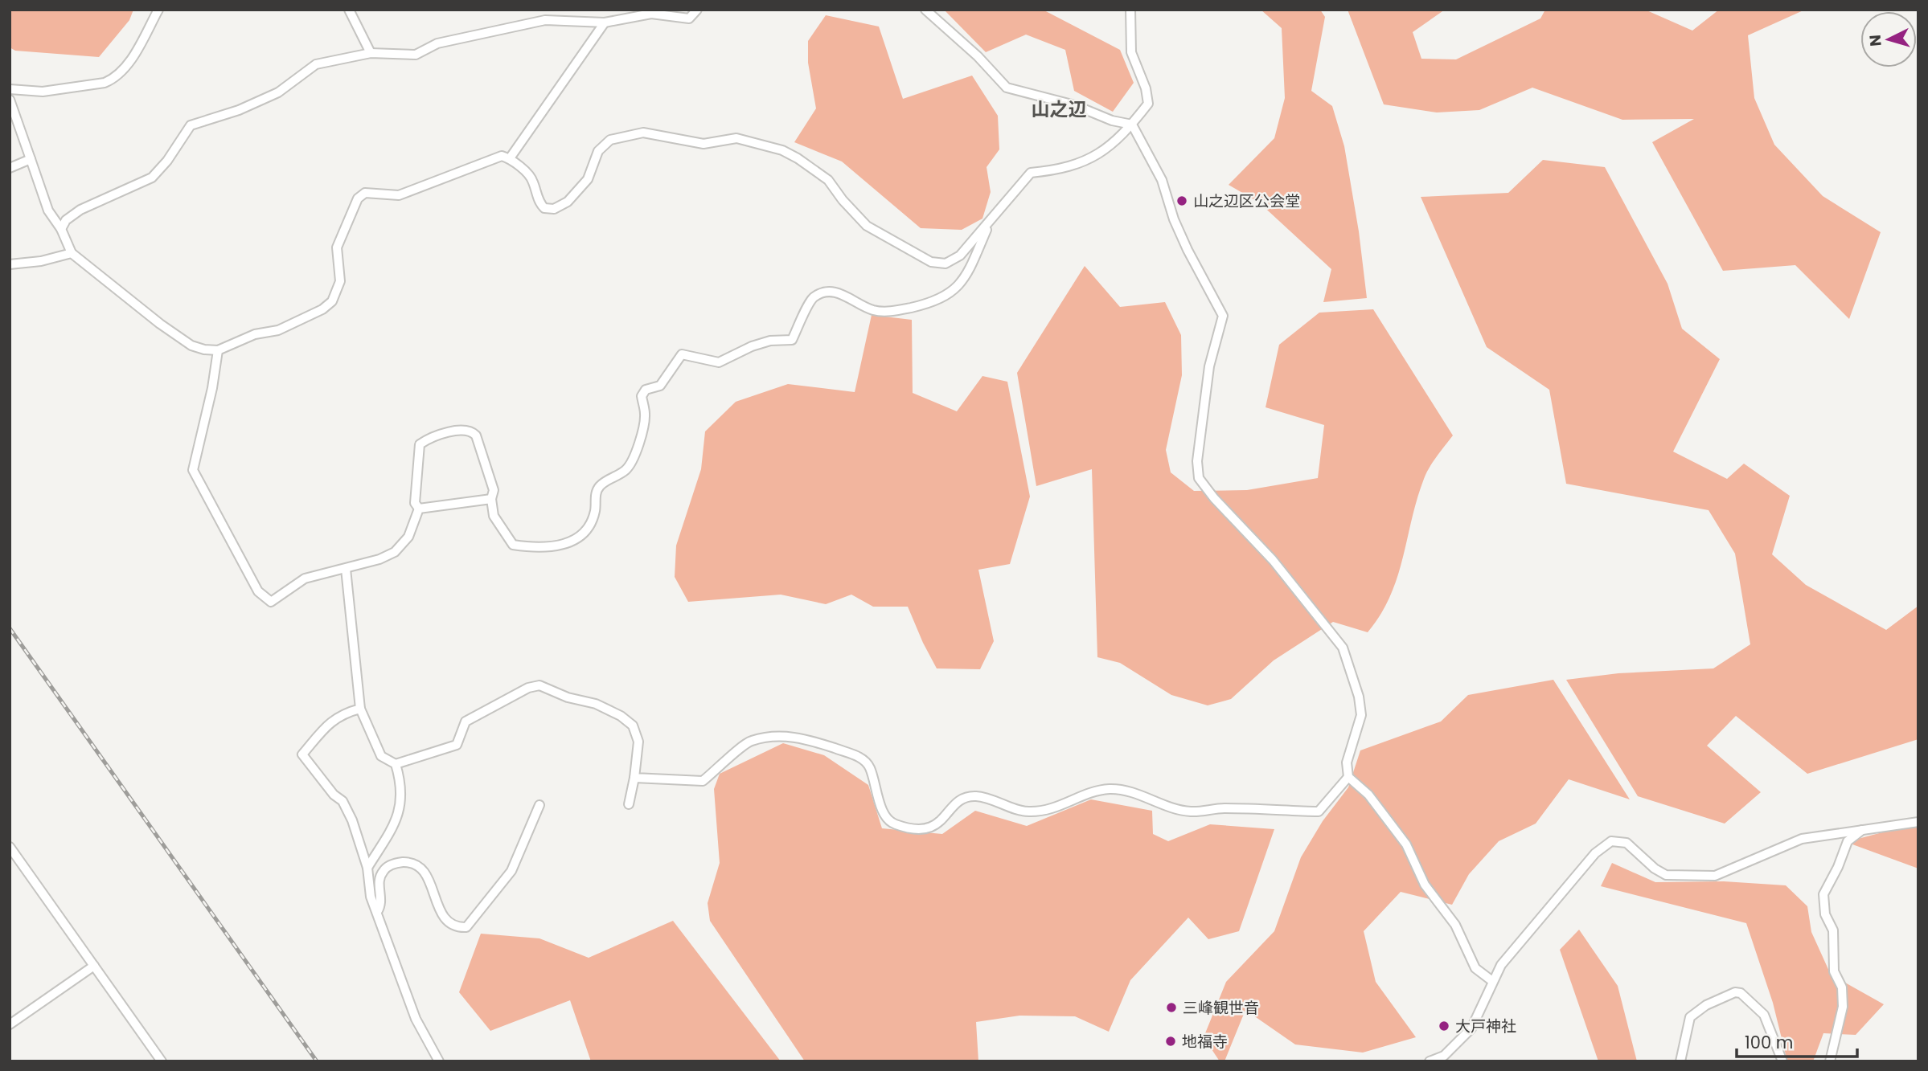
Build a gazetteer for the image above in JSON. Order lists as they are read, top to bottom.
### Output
{
  "districts": ["山之辺"],
  "places": [
    "山之辺区公会堂",
    "三峰観世音",
    "大戸神社",
    "地福寺"
  ],
  "scale_bar": "100 m",
  "north": "left"
}
